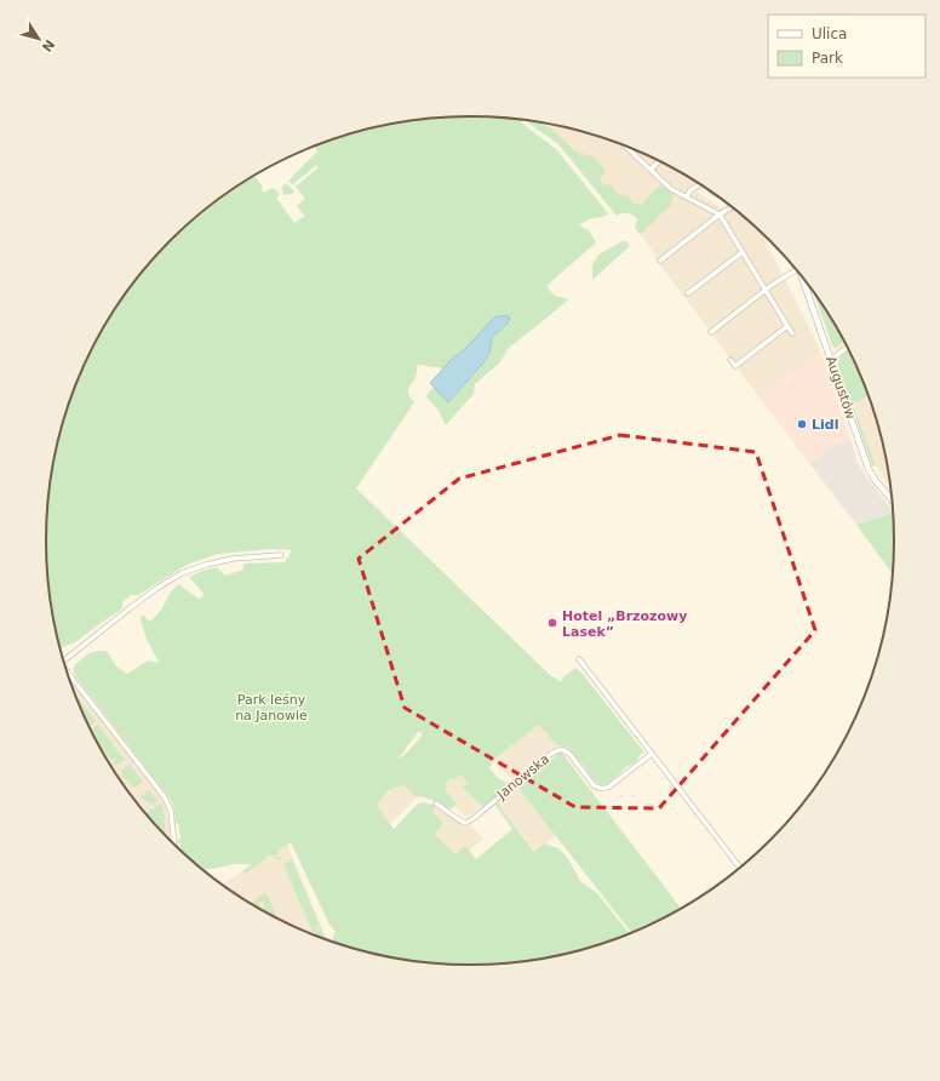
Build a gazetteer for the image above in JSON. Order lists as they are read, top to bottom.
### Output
{
  "streets": {
    "street": ["Augustów", "Janowska"]
  },
  "parks": ["Park leśny na Janowie"],
  "places": ["Lidl", "Hotel „Brzozowy Lasek”"],
  "legend": ["Ulica", "Park"],
  "north": "bottom right"
}
